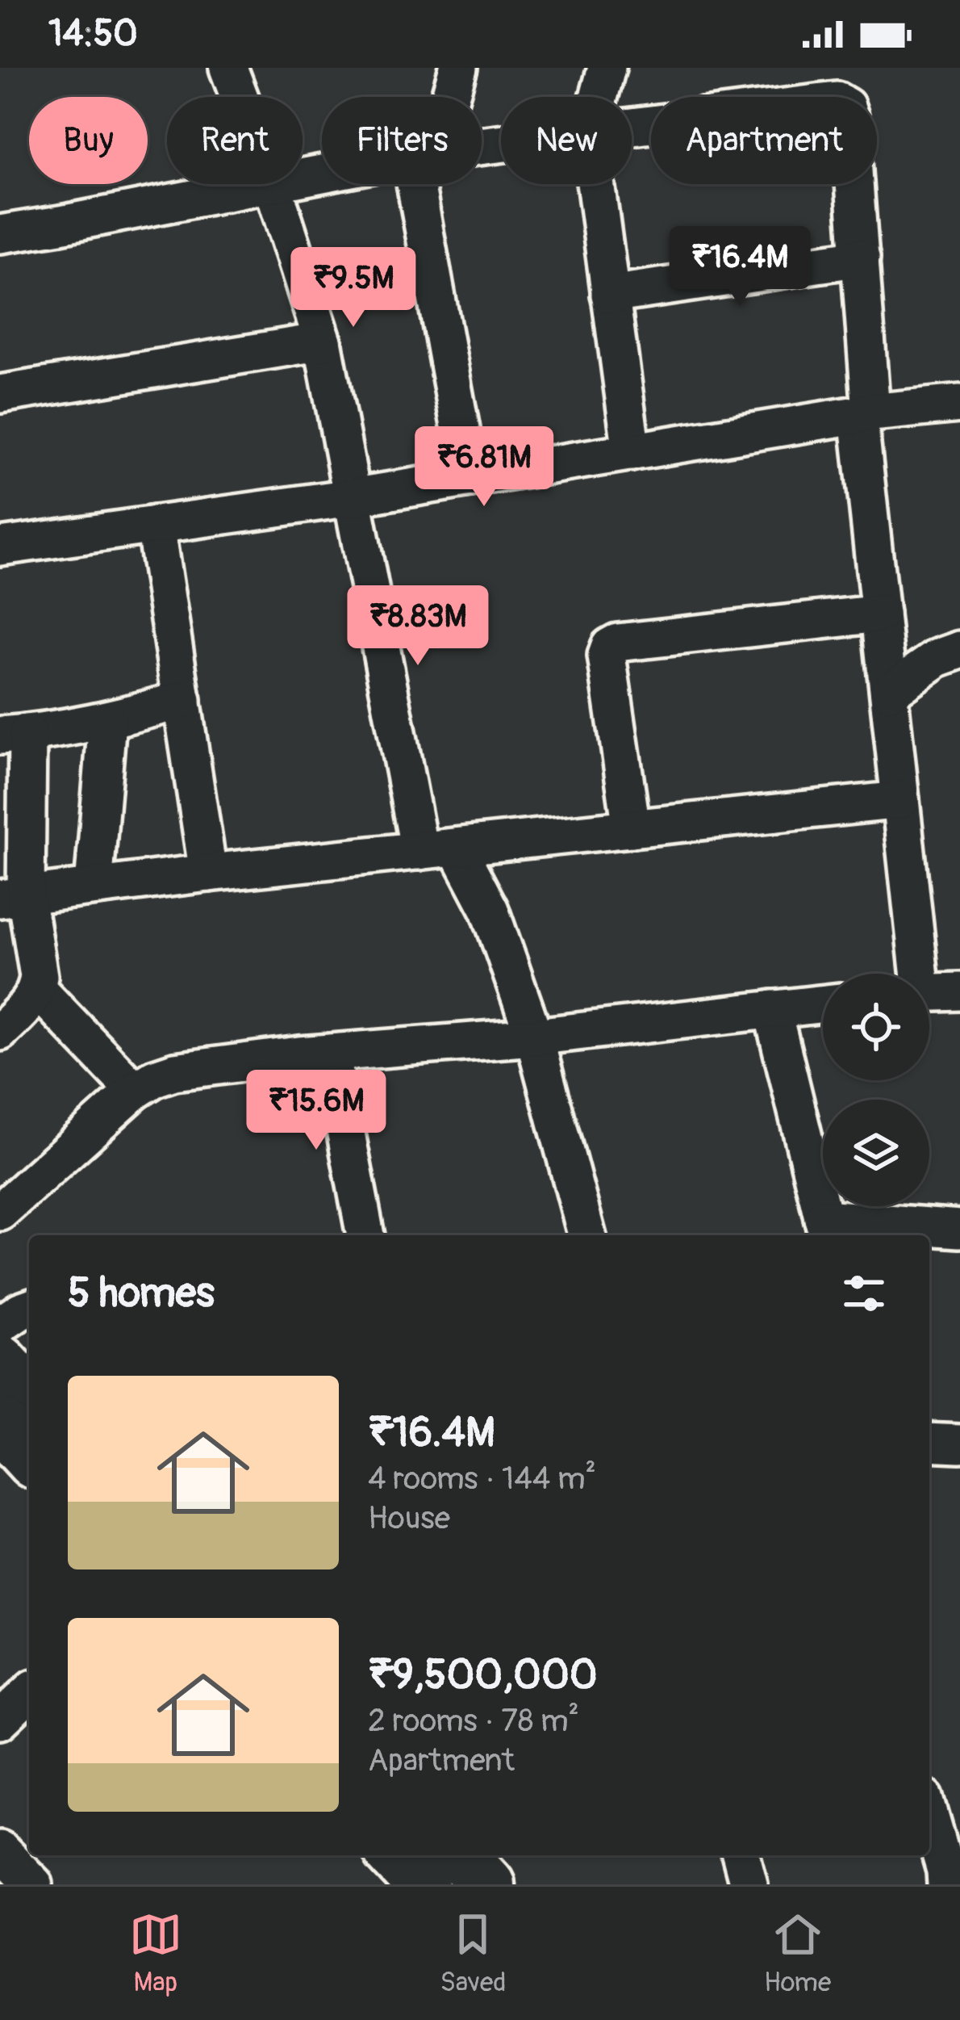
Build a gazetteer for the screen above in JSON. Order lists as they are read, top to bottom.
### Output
{
  "page": {
    "status": "14:50",
    "chip": [
      "Buy",
      "Rent",
      "Filters",
      "New",
      "Apartment"
    ],
    "price": [
      "₹16.4M",
      "₹9.5M",
      "₹6.81M",
      "₹8.83M",
      "₹15.6M"
    ],
    "heading": "5 homes",
    "list": [
      {
        "name": "₹16.4M",
        "note": "4 rooms · 144 m² · House"
      },
      {
        "name": "₹9,500,000",
        "note": "2 rooms · 78 m² · Apartment"
      }
    ],
    "tabs": ["Map", "Saved", "Home"]
  }
}
